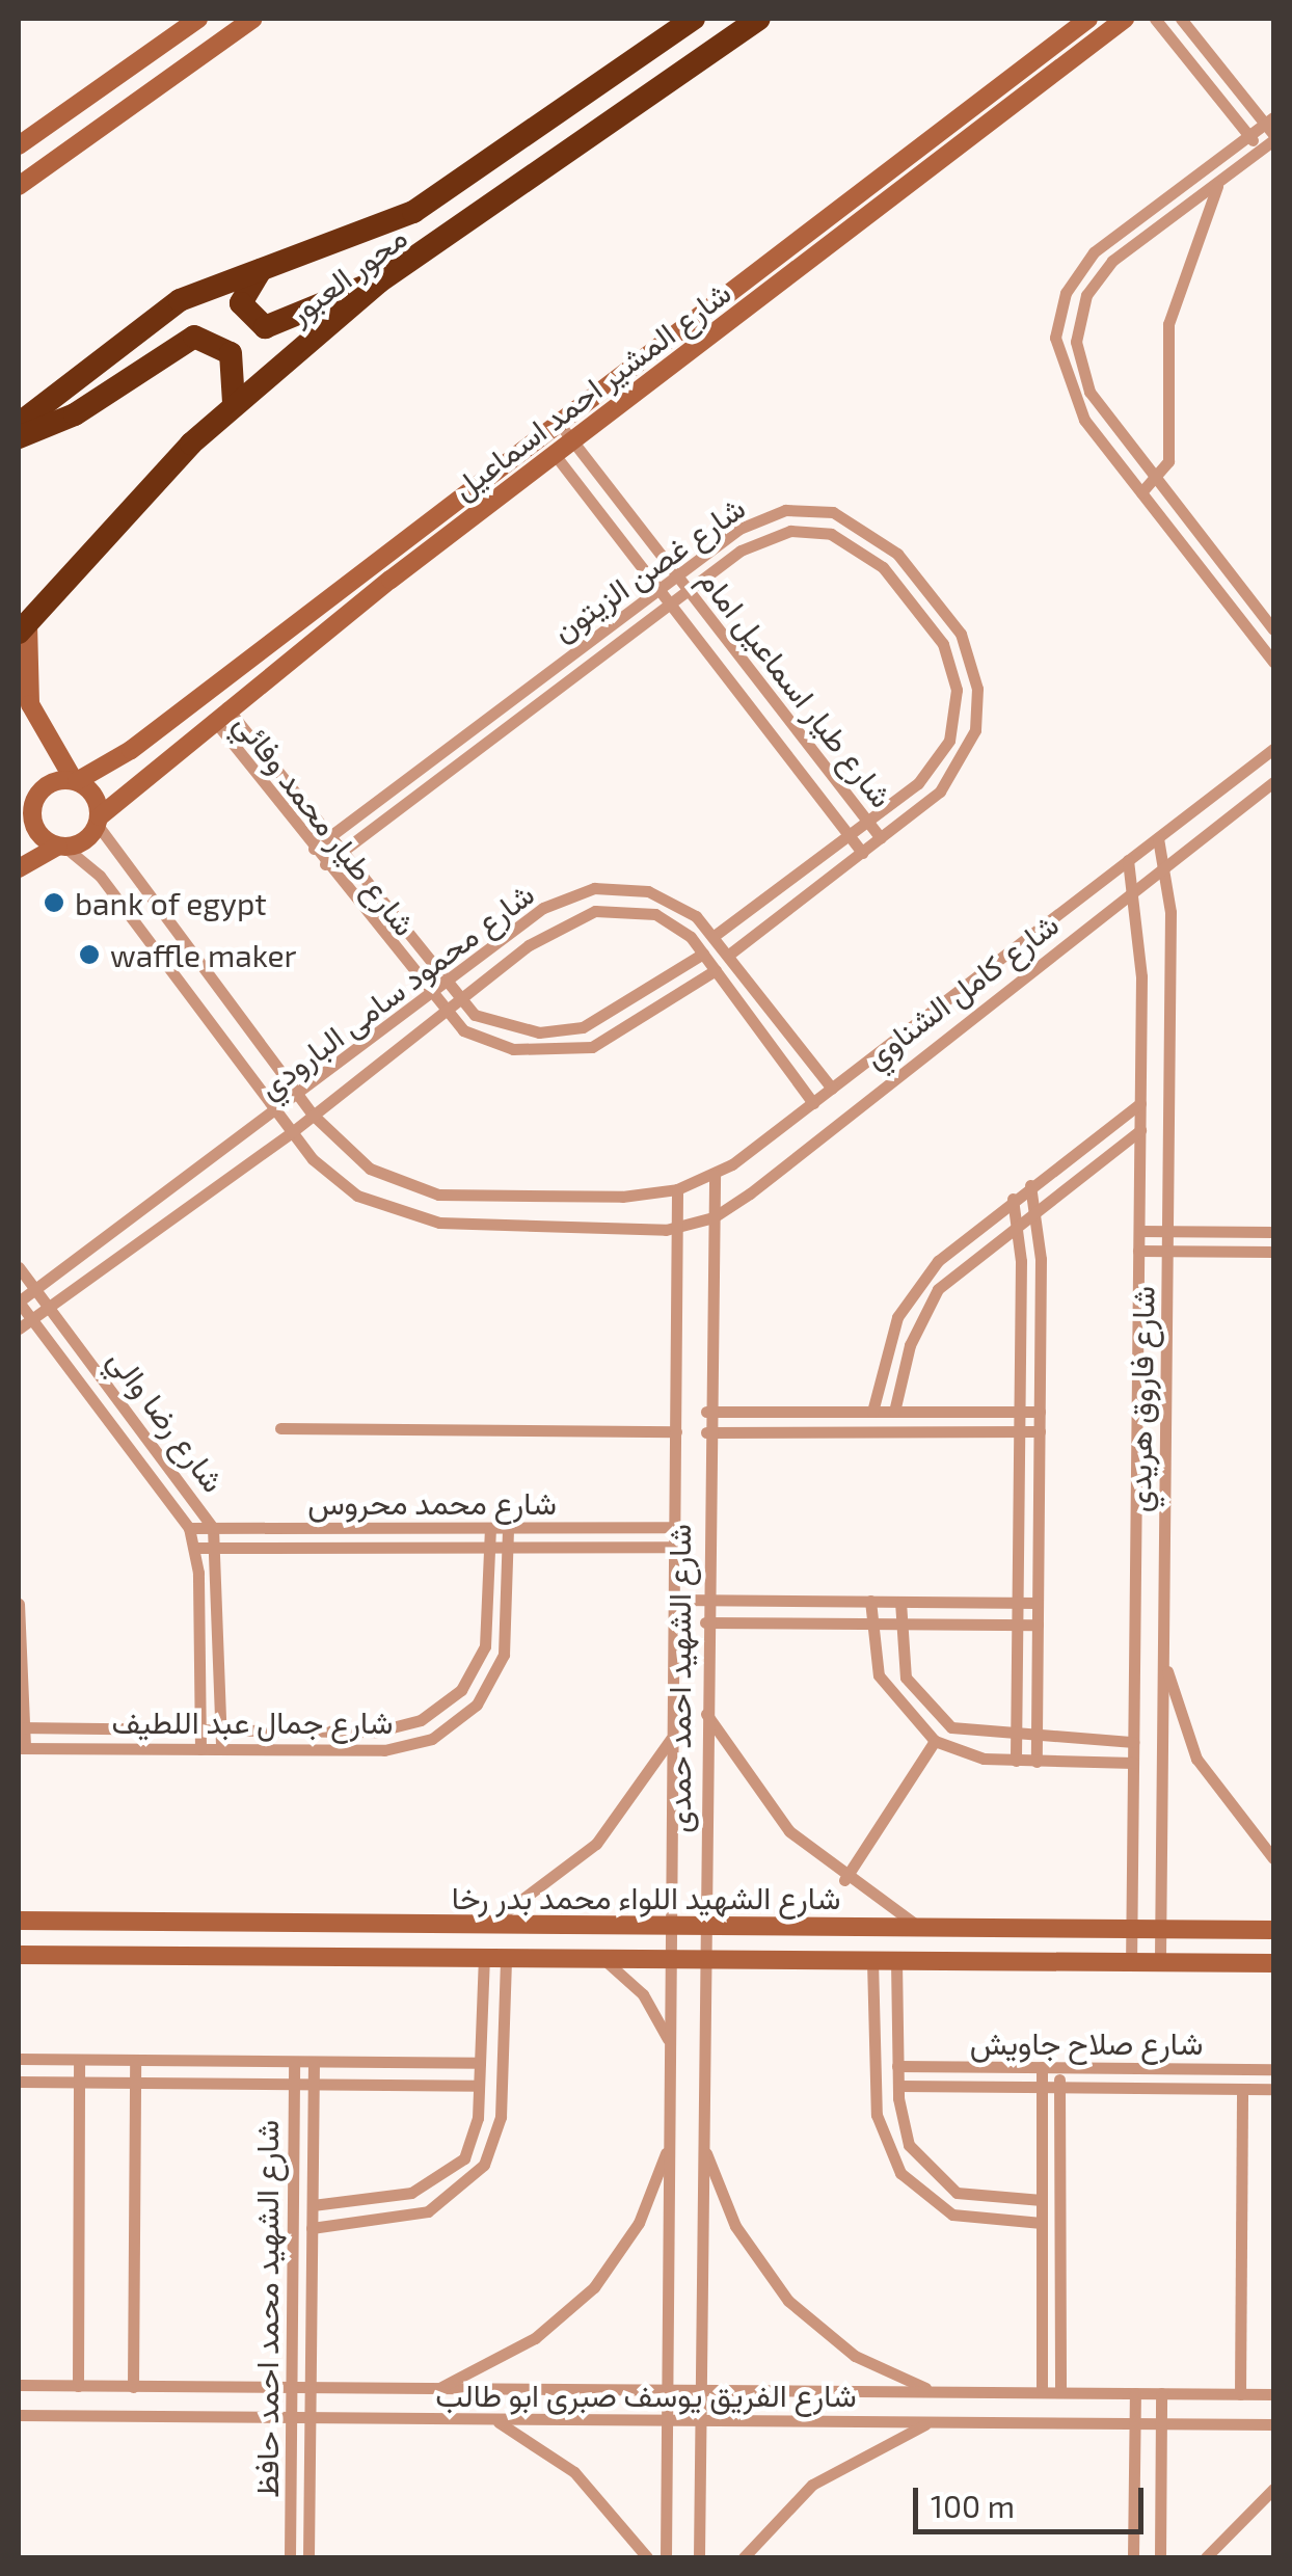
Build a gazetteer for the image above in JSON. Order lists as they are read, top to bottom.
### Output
{
  "streets": {
    "highway": ["محور العبور"],
    "street": [
      "شارع المشير احمد اسماعيل",
      "شارع غصن الزيتون",
      "شارع طيار اسماعيل امام",
      "شارع طيار محمد وفائي",
      "شارع محمود سامى البارودي",
      "شارع كامل الشناوي",
      "شارع فاروق هريدي",
      "شارع رضا والي",
      "شارع محمد محروس",
      "شارع الشهيد احمد حمدى",
      "شارع جمال عبد اللطيف",
      "شارع الشهيد اللواء محمد بدر رخا",
      "شارع صلاح جاويش",
      "شارع الشهيد محمد احمد حافظ",
      "شارع الفريق يوسف صبرى ابو طالب"
    ]
  },
  "crossings": [
    ["شارع المشير احمد اسماعيل", "شارع طيار اسماعيل امام"],
    ["شارع المشير احمد اسماعيل", "شارع طيار محمد وفائي"],
    ["شارع غصن الزيتون", "شارع طيار اسماعيل امام"],
    ["شارع غصن الزيتون", "شارع طيار محمد وفائي"],
    ["شارع غصن الزيتون", "شارع محمود سامى البارودي"],
    ["شارع طيار محمد وفائي", "شارع محمود سامى البارودي"],
    ["شارع محمود سامى البارودي", "شارع كامل الشناوي"],
    ["شارع محمود سامى البارودي", "شارع رضا والي"],
    ["شارع كامل الشناوي", "شارع فاروق هريدي"],
    ["شارع كامل الشناوي", "شارع الشهيد احمد حمدى"],
    ["شارع فاروق هريدي", "شارع الشهيد اللواء محمد بدر رخا"],
    ["شارع رضا والي", "شارع محمد محروس"],
    ["شارع رضا والي", "شارع جمال عبد اللطيف"],
    ["شارع محمد محروس", "شارع الشهيد احمد حمدى"],
    ["شارع محمد محروس", "شارع جمال عبد اللطيف"],
    ["شارع الشهيد احمد حمدى", "شارع الشهيد اللواء محمد بدر رخا"],
    ["شارع الشهيد احمد حمدى", "شارع الفريق يوسف صبرى ابو طالب"],
    ["شارع الشهيد محمد احمد حافظ", "شارع الفريق يوسف صبرى ابو طالب"]
  ],
  "places": ["bank of egypt", "waffle maker"],
  "scale_bar": "100 m"
}
